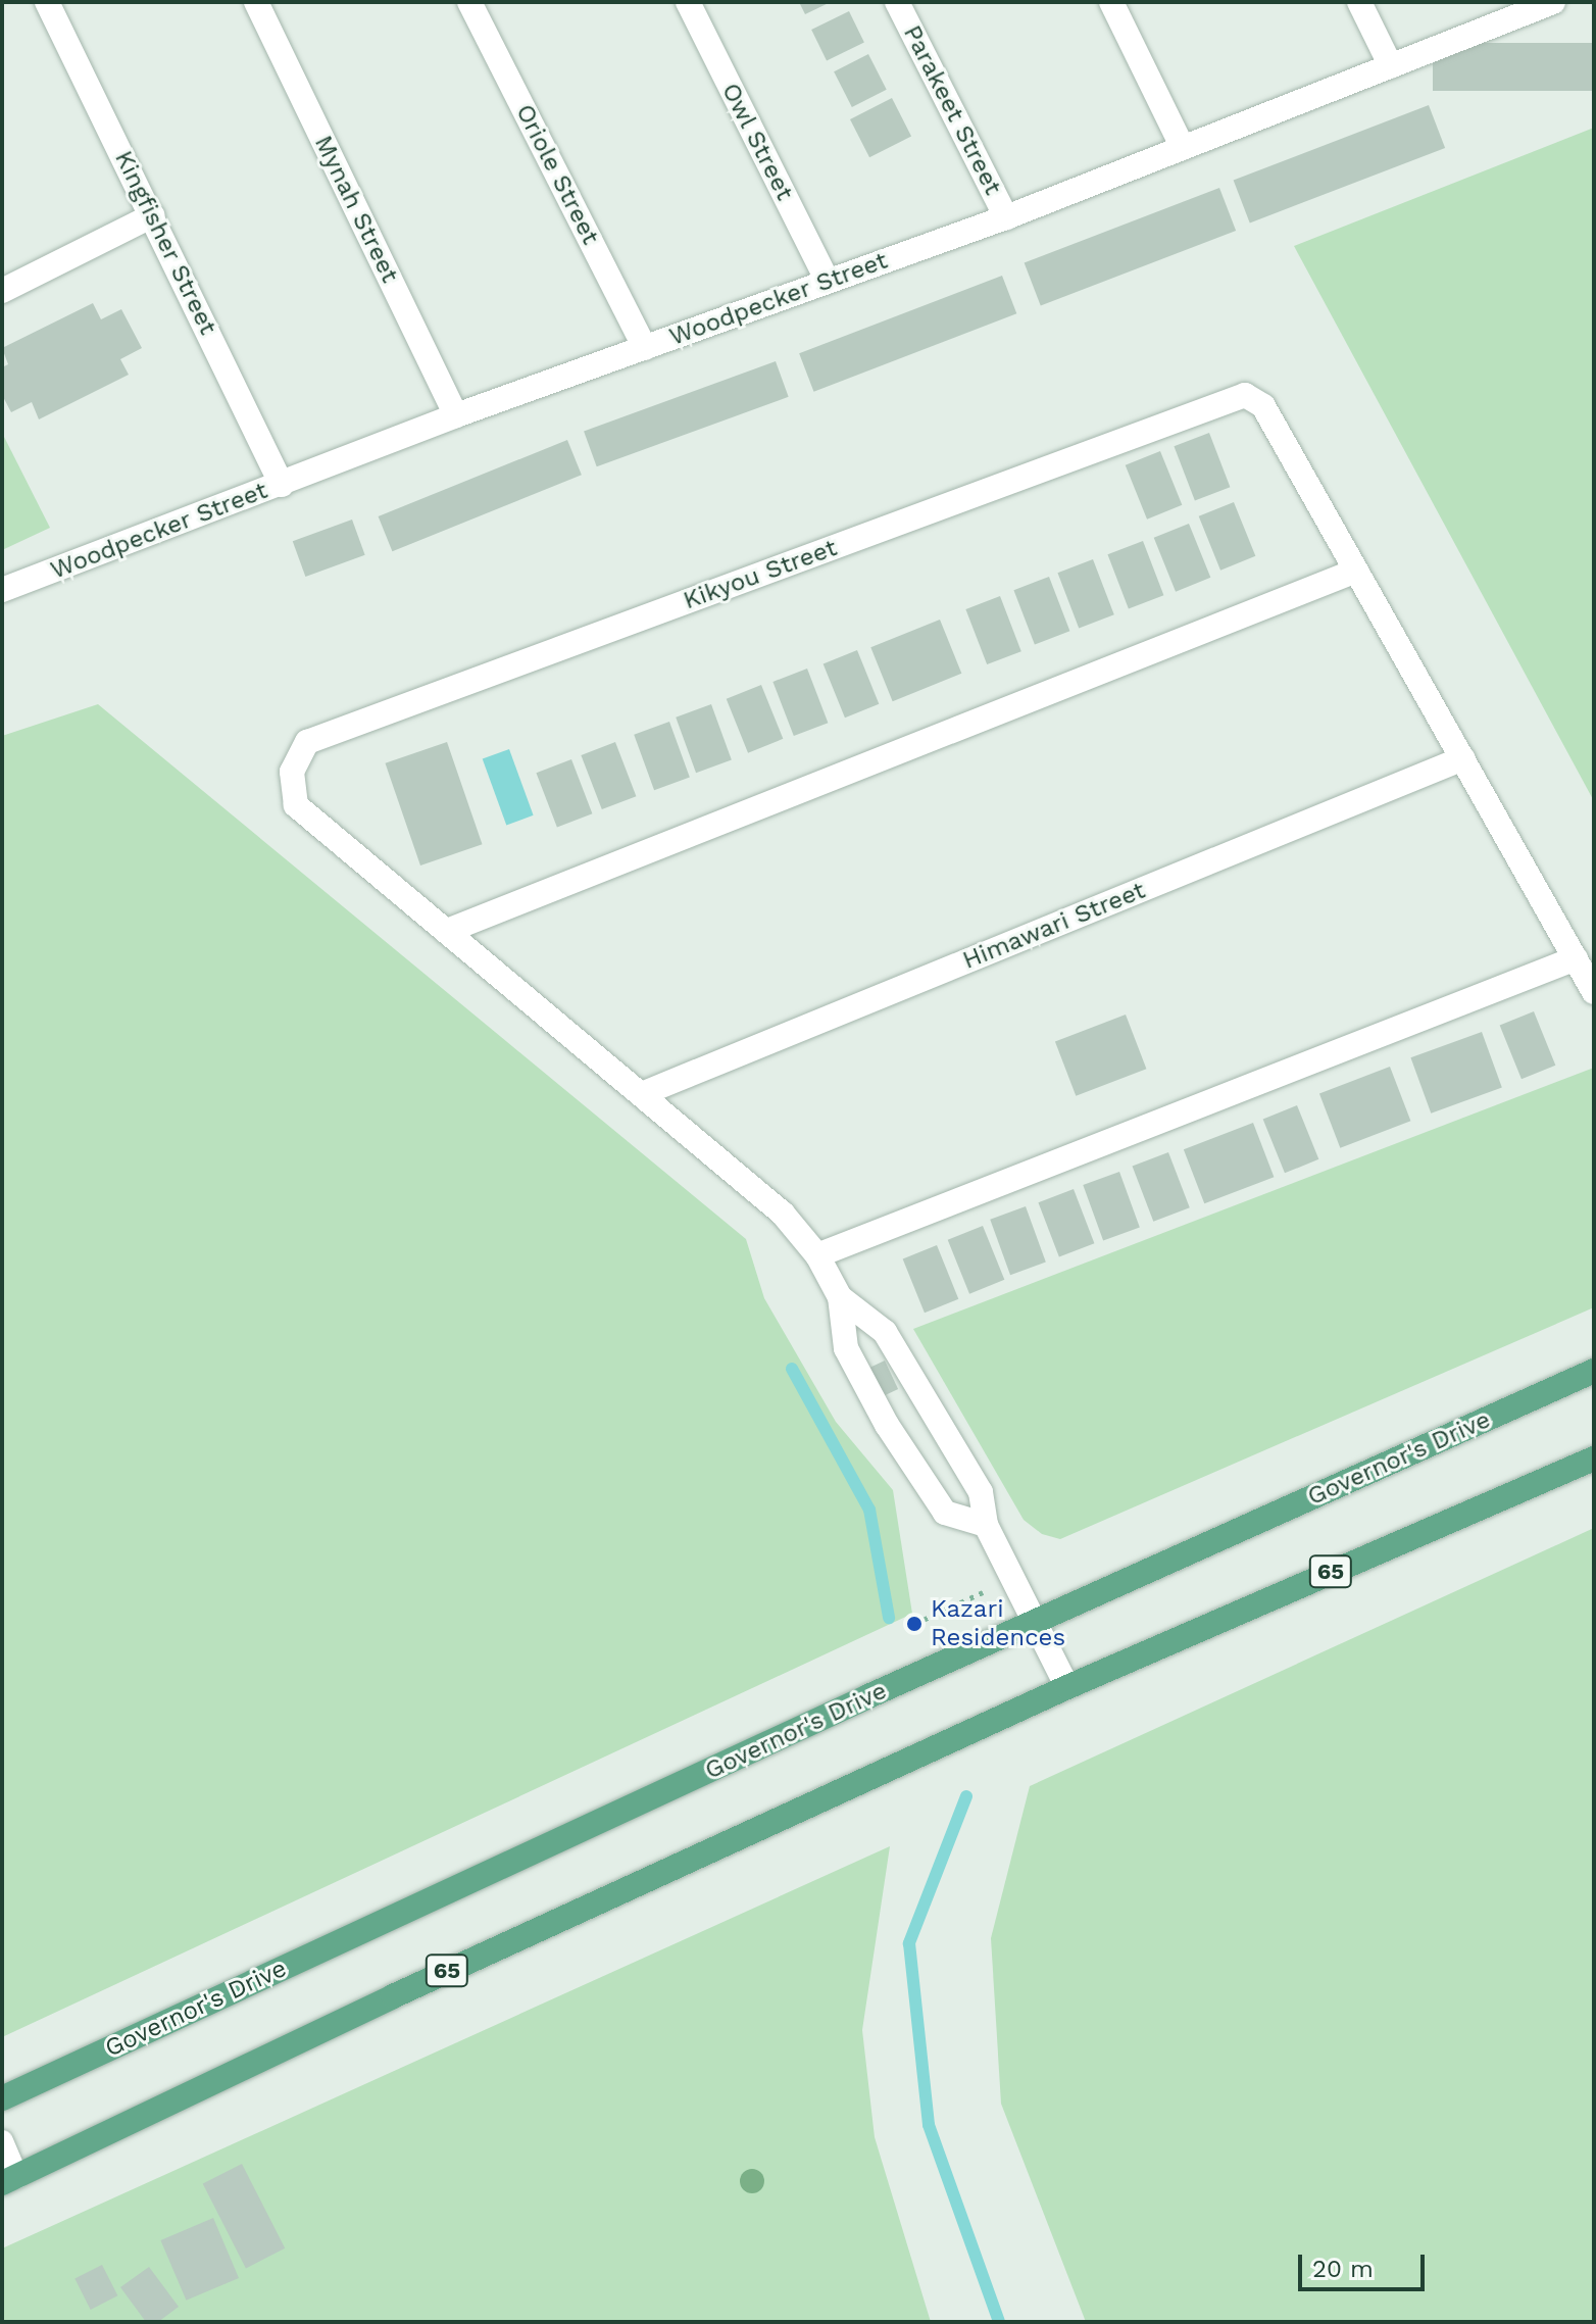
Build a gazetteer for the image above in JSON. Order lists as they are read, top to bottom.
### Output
{
  "streets": {
    "main road": ["Governor's Drive", "65"],
    "street": [
      "Parakeet Street",
      "Owl Street",
      "Oriole Street",
      "Mynah Street",
      "Kingfisher Street",
      "Woodpecker Street",
      "Kikyou Street",
      "Himawari Street"
    ]
  },
  "crossings": [
    ["Parakeet Street", "Woodpecker Street"],
    ["Owl Street", "Woodpecker Street"],
    ["Oriole Street", "Woodpecker Street"],
    ["Mynah Street", "Woodpecker Street"],
    ["Kingfisher Street", "Woodpecker Street"]
  ],
  "places": ["Kazari Residences"],
  "scale_bar": "20 m"
}
